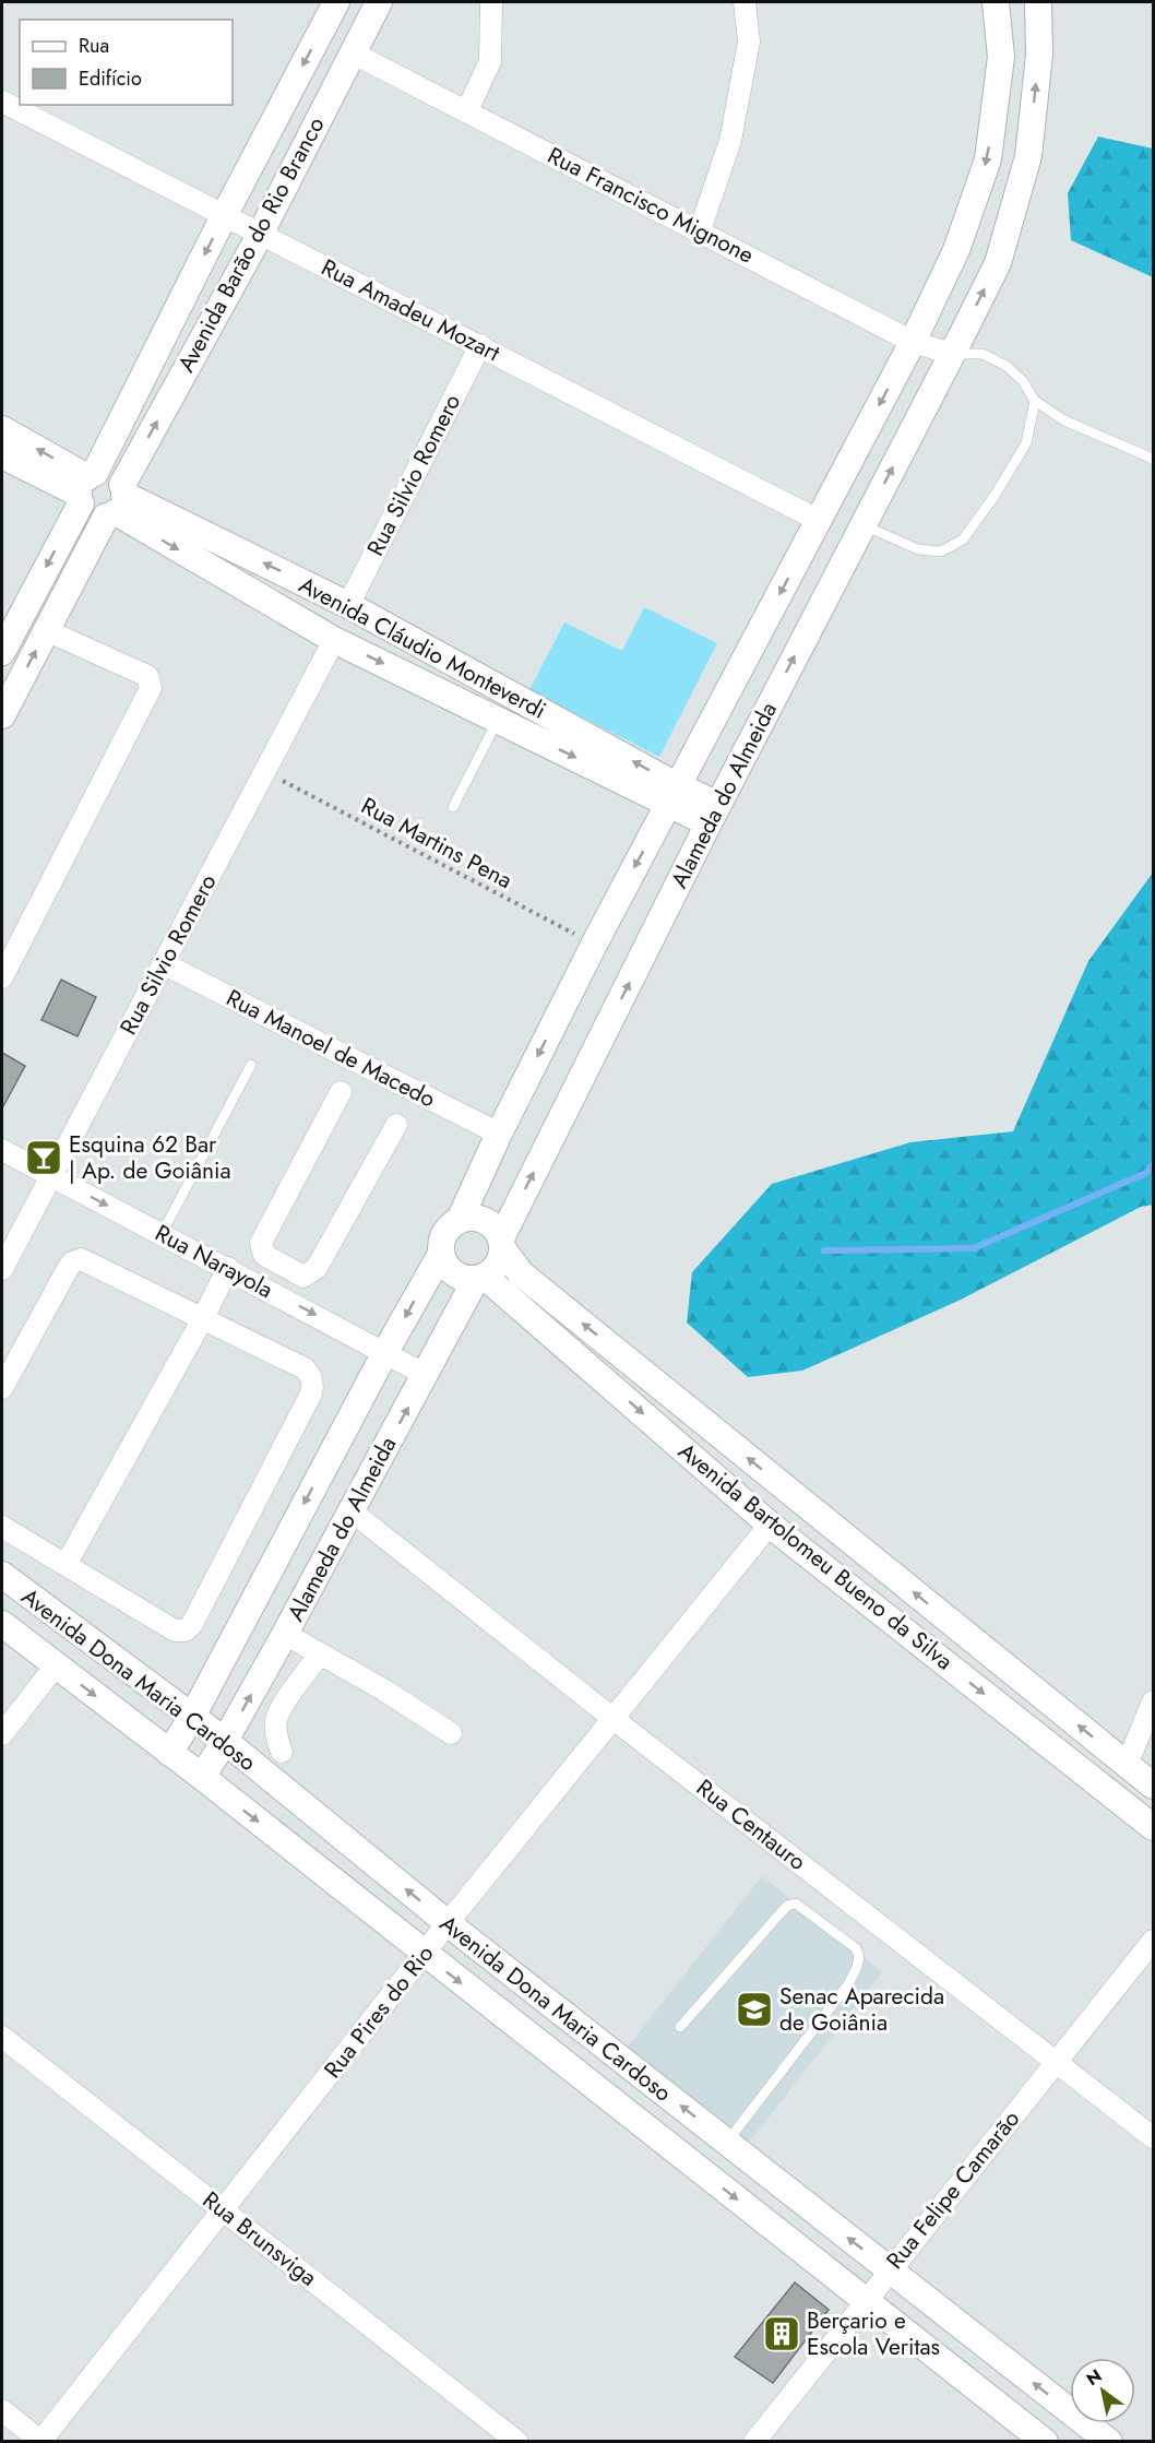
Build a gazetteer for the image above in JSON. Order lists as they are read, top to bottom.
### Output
{
  "streets": {
    "street": [
      "Rua Francisco Mignone",
      "Avenida Barão do Rio Branco",
      "Rua Amadeu Mozart",
      "Rua Silvio Romero",
      "Avenida Cláudio Monteverdi",
      "Alameda do Almeida",
      "Rua Manoel de Macedo",
      "Rua Narayola",
      "Avenida Bartolomeu Bueno da Silva",
      "Avenida Dona Maria Cardoso",
      "Rua Centauro",
      "Rua Pires do Rio",
      "Rua Felipe Camarão",
      "Rua Brunsviga"
    ],
    "path": ["Rua Martins Pena"]
  },
  "crossings": [
    ["Rua Francisco Mignone", "Avenida Barão do Rio Branco"],
    ["Rua Francisco Mignone", "Alameda do Almeida"],
    ["Avenida Barão do Rio Branco", "Rua Amadeu Mozart"],
    ["Avenida Barão do Rio Branco", "Avenida Cláudio Monteverdi"],
    ["Rua Amadeu Mozart", "Rua Silvio Romero"],
    ["Rua Amadeu Mozart", "Alameda do Almeida"],
    ["Rua Silvio Romero", "Avenida Cláudio Monteverdi"],
    ["Rua Silvio Romero", "Rua Martins Pena"],
    ["Rua Silvio Romero", "Rua Manoel de Macedo"],
    ["Rua Silvio Romero", "Rua Narayola"],
    ["Avenida Cláudio Monteverdi", "Alameda do Almeida"],
    ["Alameda do Almeida", "Rua Martins Pena"],
    ["Alameda do Almeida", "Rua Manoel de Macedo"],
    ["Alameda do Almeida", "Rua Narayola"],
    ["Alameda do Almeida", "Avenida Bartolomeu Bueno da Silva"],
    ["Alameda do Almeida", "Avenida Dona Maria Cardoso"],
    ["Alameda do Almeida", "Rua Centauro"],
    ["Avenida Bartolomeu Bueno da Silva", "Rua Pires do Rio"],
    ["Avenida Dona Maria Cardoso", "Rua Pires do Rio"],
    ["Avenida Dona Maria Cardoso", "Rua Felipe Camarão"],
    ["Rua Centauro", "Rua Pires do Rio"],
    ["Rua Centauro", "Rua Felipe Camarão"],
    ["Rua Pires do Rio", "Rua Brunsviga"]
  ],
  "one_way": ["Rua Narayola"],
  "places": {
    "bar": ["Esquina 62 Bar | Ap. de Goiânia"],
    "school or university": ["Senac Aparecida de Goiânia"],
    "building": ["Berçario e Escola Veritas"]
  },
  "legend": ["Rua", "Edifício"],
  "north": "top left"
}
